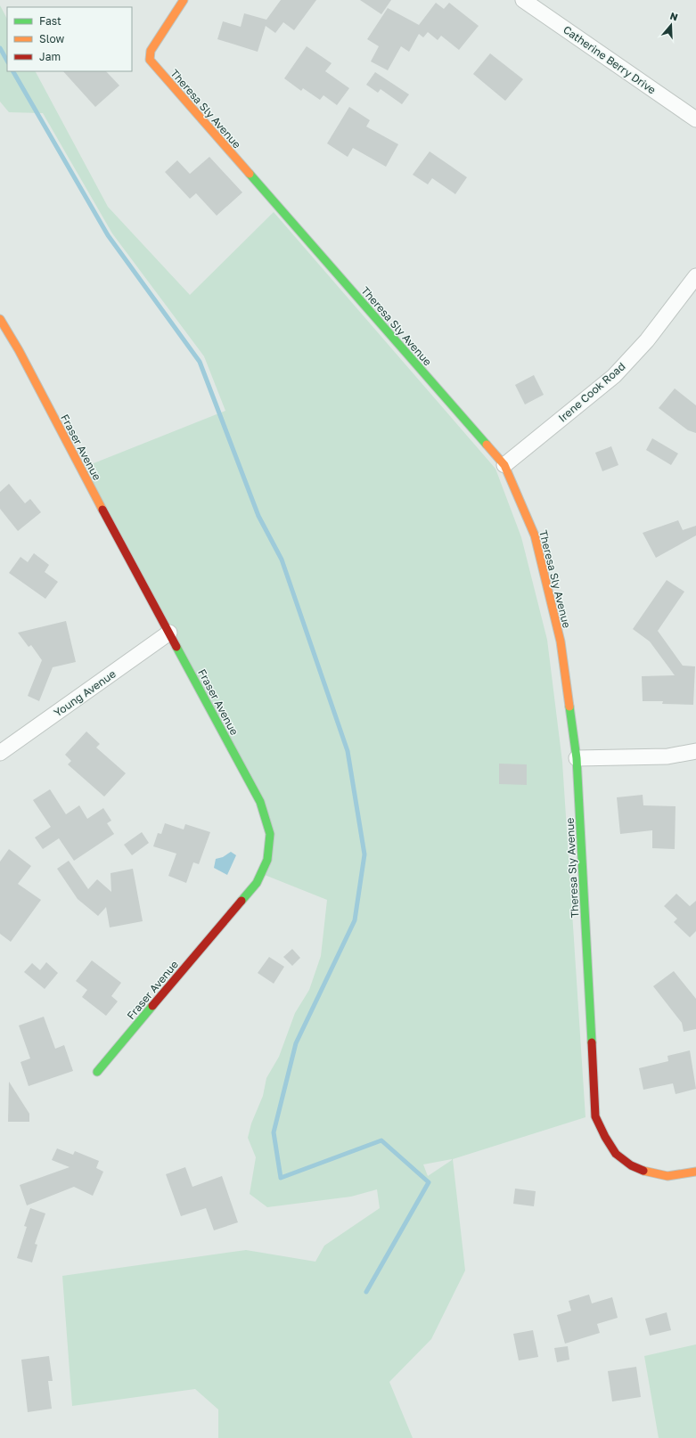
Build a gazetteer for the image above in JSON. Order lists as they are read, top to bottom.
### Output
{
  "streets": {
    "street": [
      "Catherine Berry Drive",
      "Theresa Sly Avenue",
      "Irene Cook Road",
      "Fraser Avenue",
      "Young Avenue"
    ]
  },
  "crossings": [
    ["Theresa Sly Avenue", "Irene Cook Road"],
    ["Fraser Avenue", "Young Avenue"]
  ],
  "legend": ["Fast", "Slow", "Jam"],
  "north": "top"
}
